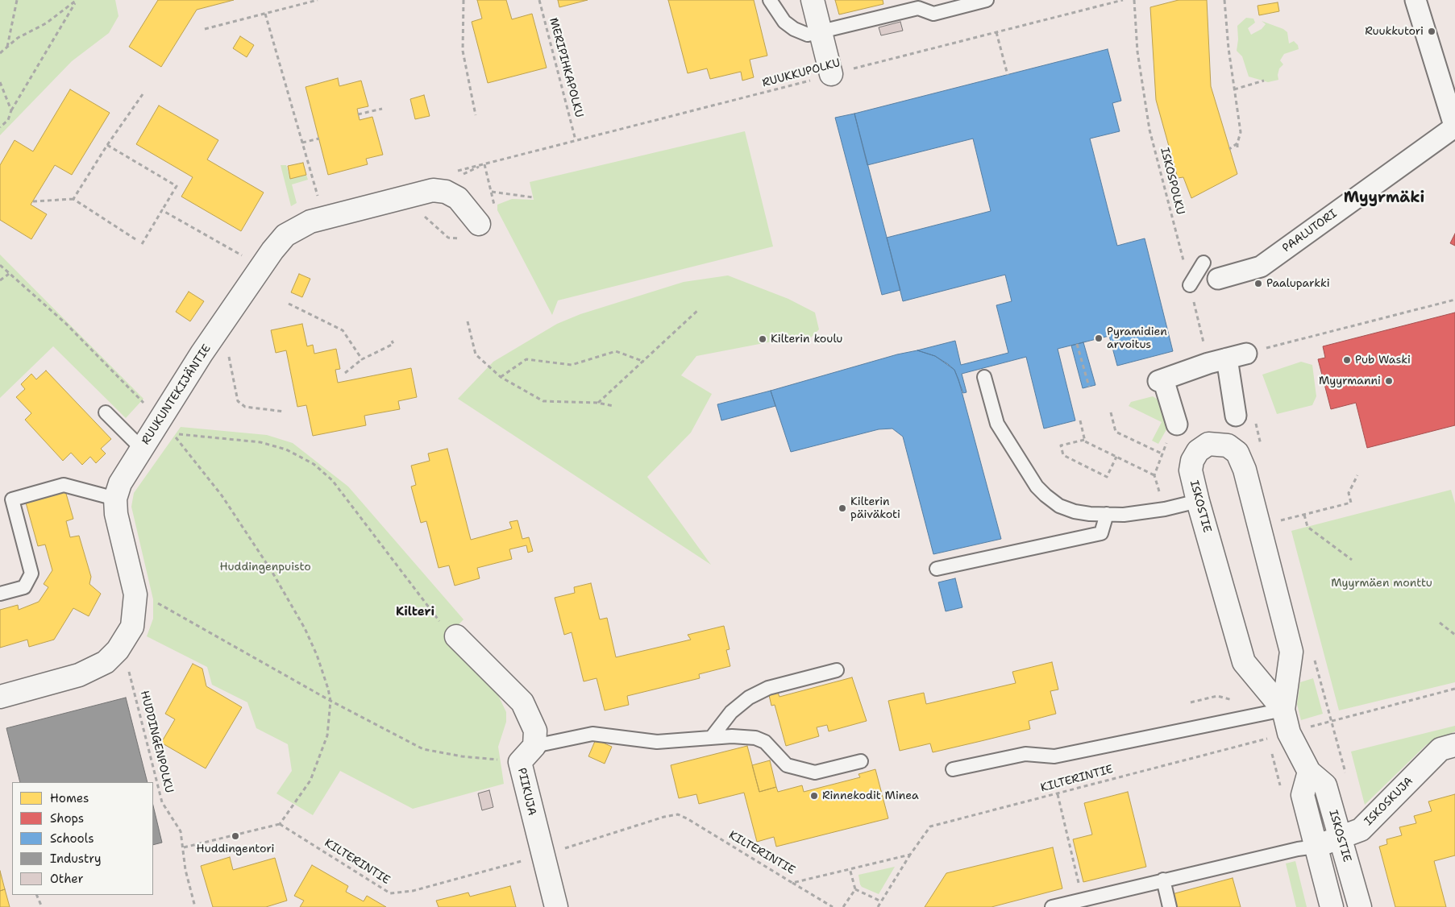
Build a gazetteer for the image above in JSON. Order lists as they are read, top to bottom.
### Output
{
  "streets": {
    "street": [
      "PAALUTORI",
      "RUUKUNTEKIJÄNTIE",
      "ISKOSTIE",
      "PIIKUJA",
      "ISKOSKUJA"
    ],
    "path": [
      "MERIPIHKAPOLKU",
      "RUUKKUPOLKU",
      "ISKOSPOLKU",
      "HUDDINGENPOLKU",
      "KILTERINTIE"
    ]
  },
  "crossings": [
    ["MERIPIHKAPOLKU", "RUUKKUPOLKU"],
    ["RUUKUNTEKIJÄNTIE", "HUDDINGENPOLKU"],
    ["ISKOSTIE", "ISKOSKUJA"],
    ["KILTERINTIE", "PIIKUJA"]
  ],
  "districts": ["Myyrmäki", "Kilteri"],
  "parks": ["Huddingenpuisto", "Myyrmäen monttu"],
  "places": [
    "Ruukkutori",
    "Paaluparkki",
    "Pyramidien arvoitus",
    "Kilterin koulu",
    "Pub Waski",
    "Myyrmanni",
    "Kilterin päiväkoti",
    "Rinnekodit Minea",
    "Huddingentori"
  ],
  "legend": [
    "Homes",
    "Shops",
    "Schools",
    "Industry",
    "Other"
  ]
}
